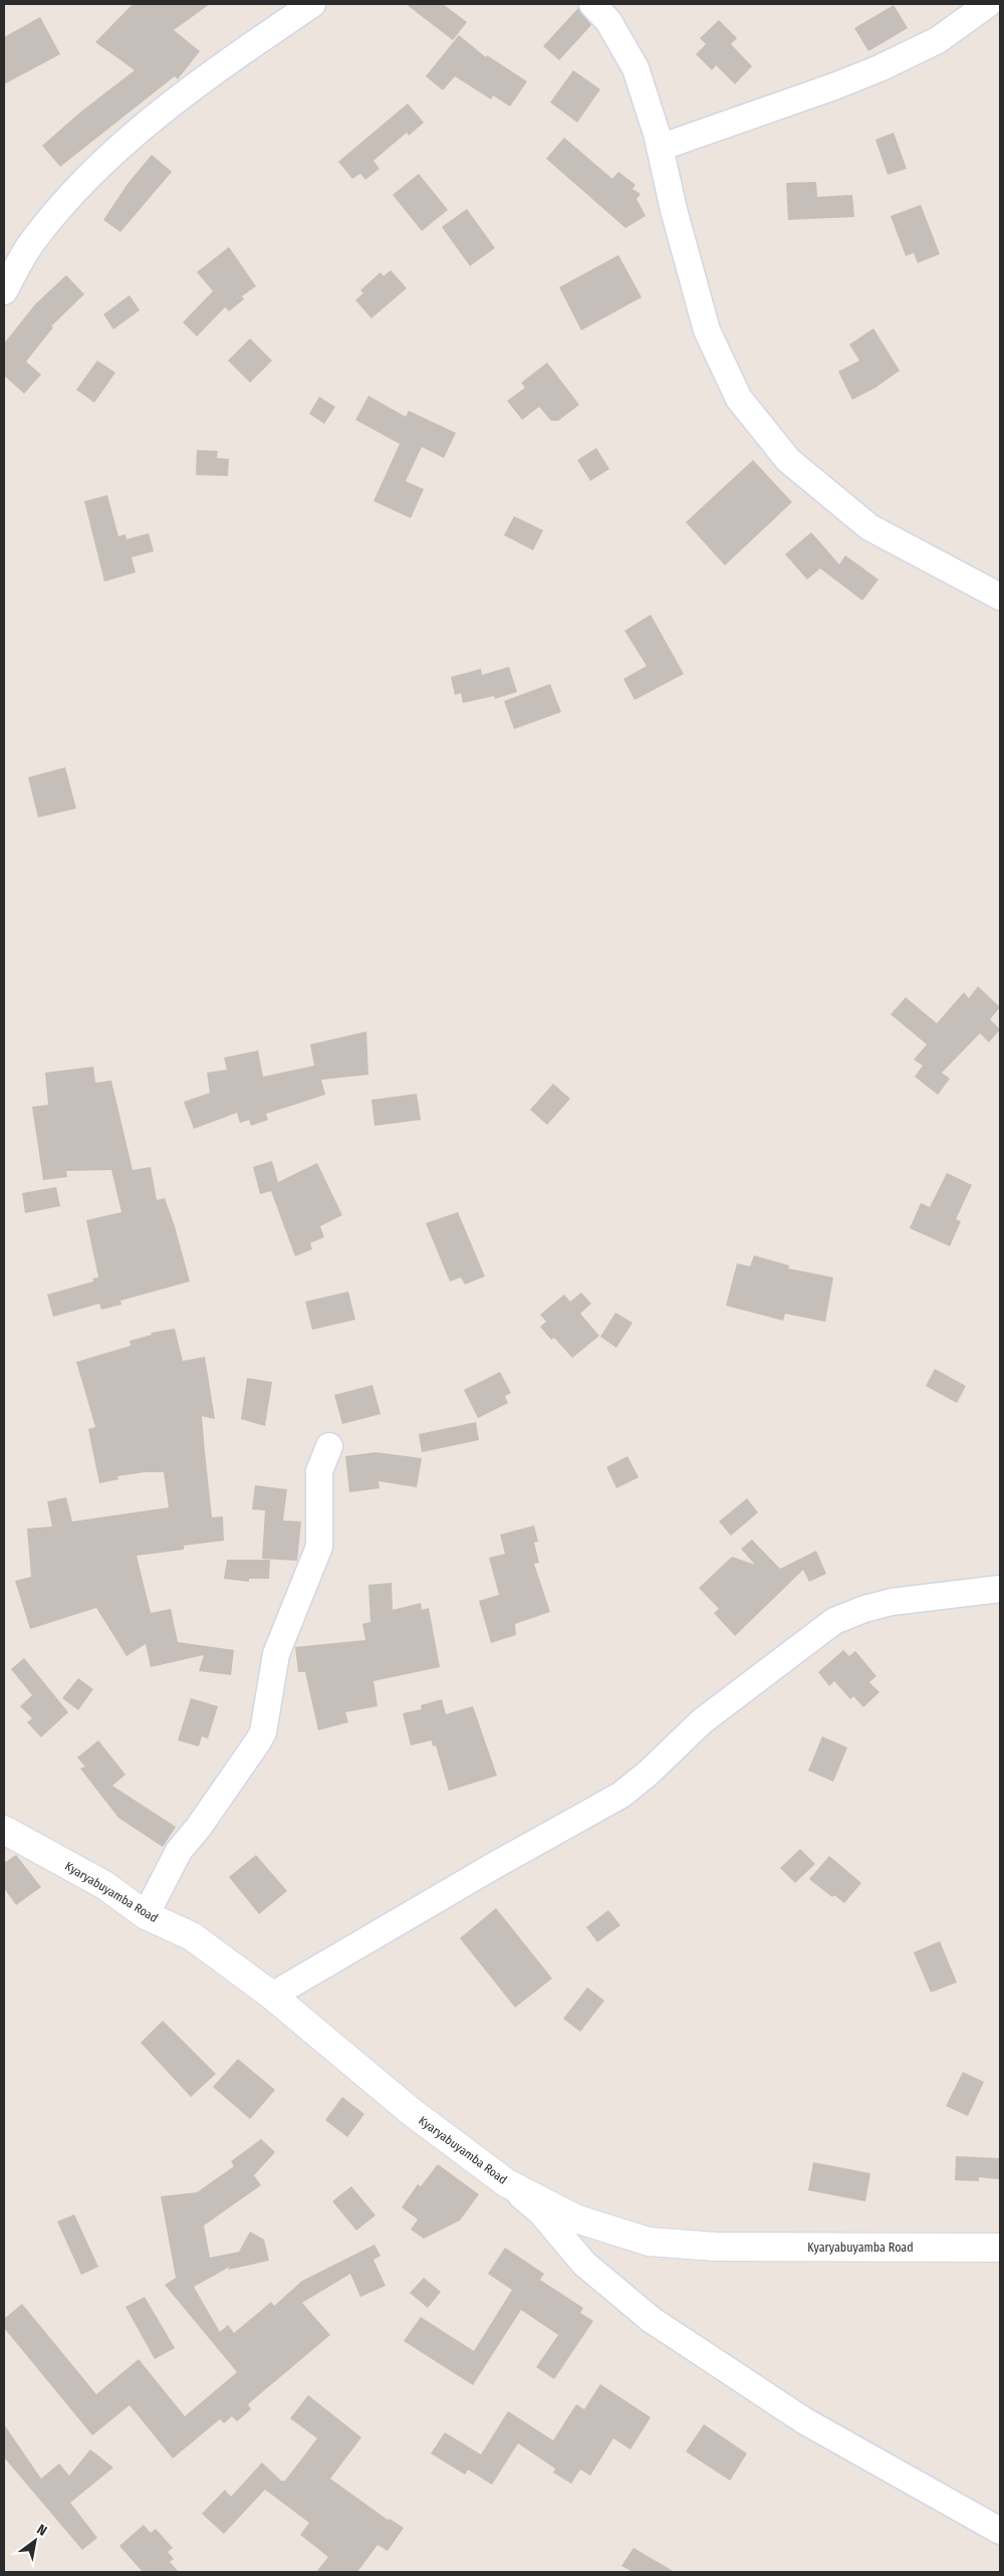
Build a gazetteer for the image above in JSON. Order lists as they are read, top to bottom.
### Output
{
  "streets": {
    "street": ["Kyaryabuyamba Road"]
  },
  "north": "top right"
}
